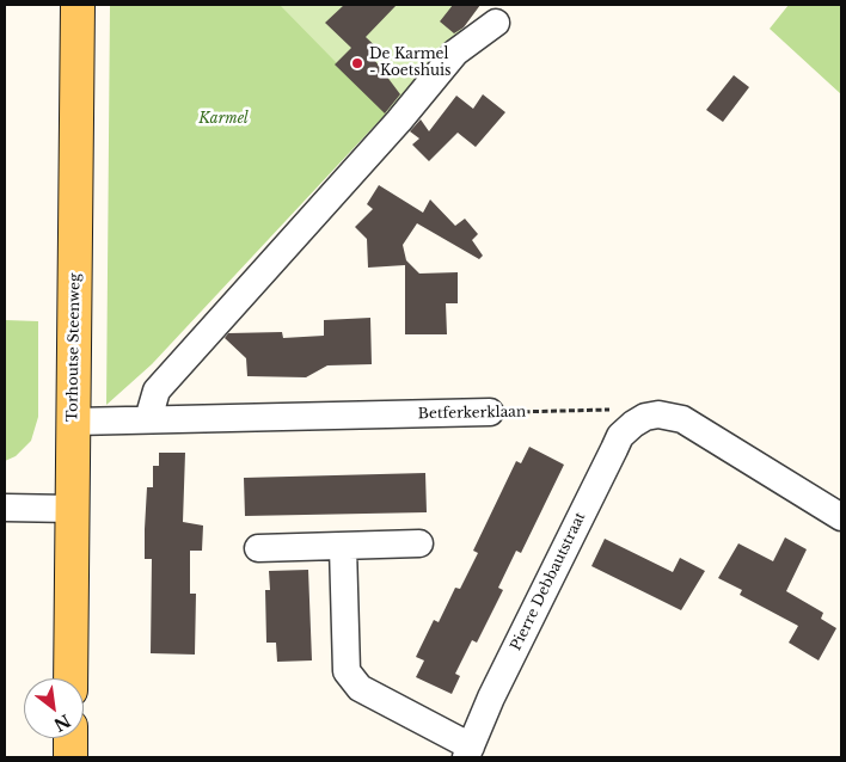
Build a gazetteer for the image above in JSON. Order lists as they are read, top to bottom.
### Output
{
  "streets": {
    "main road": ["Torhoutse Steenweg"],
    "street": ["Betferkerklaan", "Pierre Debbautstraat"]
  },
  "crossings": [
    ["Torhoutse Steenweg", "Betferkerklaan"],
    ["Betferkerklaan", "Pierre Debbautstraat"]
  ],
  "parks": ["Karmel"],
  "places": ["De Karmel - Koetshuis"],
  "north": "bottom right"
}
